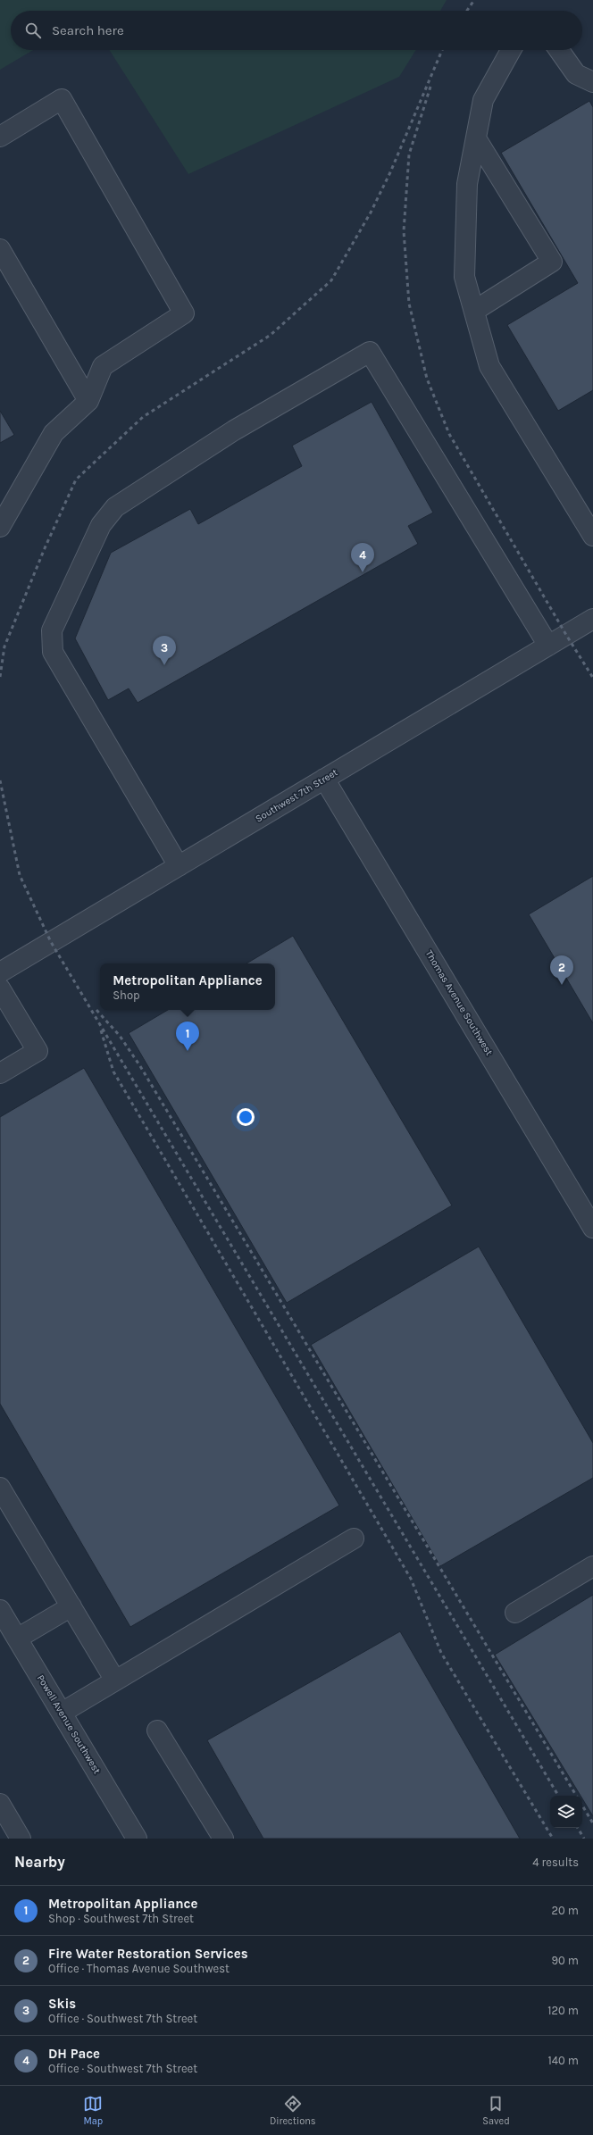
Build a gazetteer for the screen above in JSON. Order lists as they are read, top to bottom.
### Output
{
  "streets": {
    "street": ["Southwest 7th Street", "Thomas Avenue Southwest", "Powell Avenue Southwest"]
  },
  "crossings": [
    ["Southwest 7th Street", "Thomas Avenue Southwest"]
  ],
  "page": {
    "search": "Search here",
    "pins": [
      "4",
      "3",
      "2",
      "1"
    ],
    "popup": ["Metropolitan Appliance", "Shop"],
    "heading": ["Nearby", "4 results"],
    "list": [
      {
        "mark": "1",
        "name": "Metropolitan Appliance",
        "note": "Shop · Southwest 7th Street",
        "value": "20 m"
      },
      {
        "mark": "2",
        "name": "Fire Water Restoration Services",
        "note": "Office · Thomas Avenue Southwest",
        "value": "90 m"
      },
      {
        "mark": "3",
        "name": "Skis",
        "note": "Office · Southwest 7th Street",
        "value": "120 m"
      },
      {
        "mark": "4",
        "name": "DH Pace",
        "note": "Office · Southwest 7th Street",
        "value": "140 m"
      }
    ],
    "nav": ["Map", "Directions", "Saved"]
  }
}
